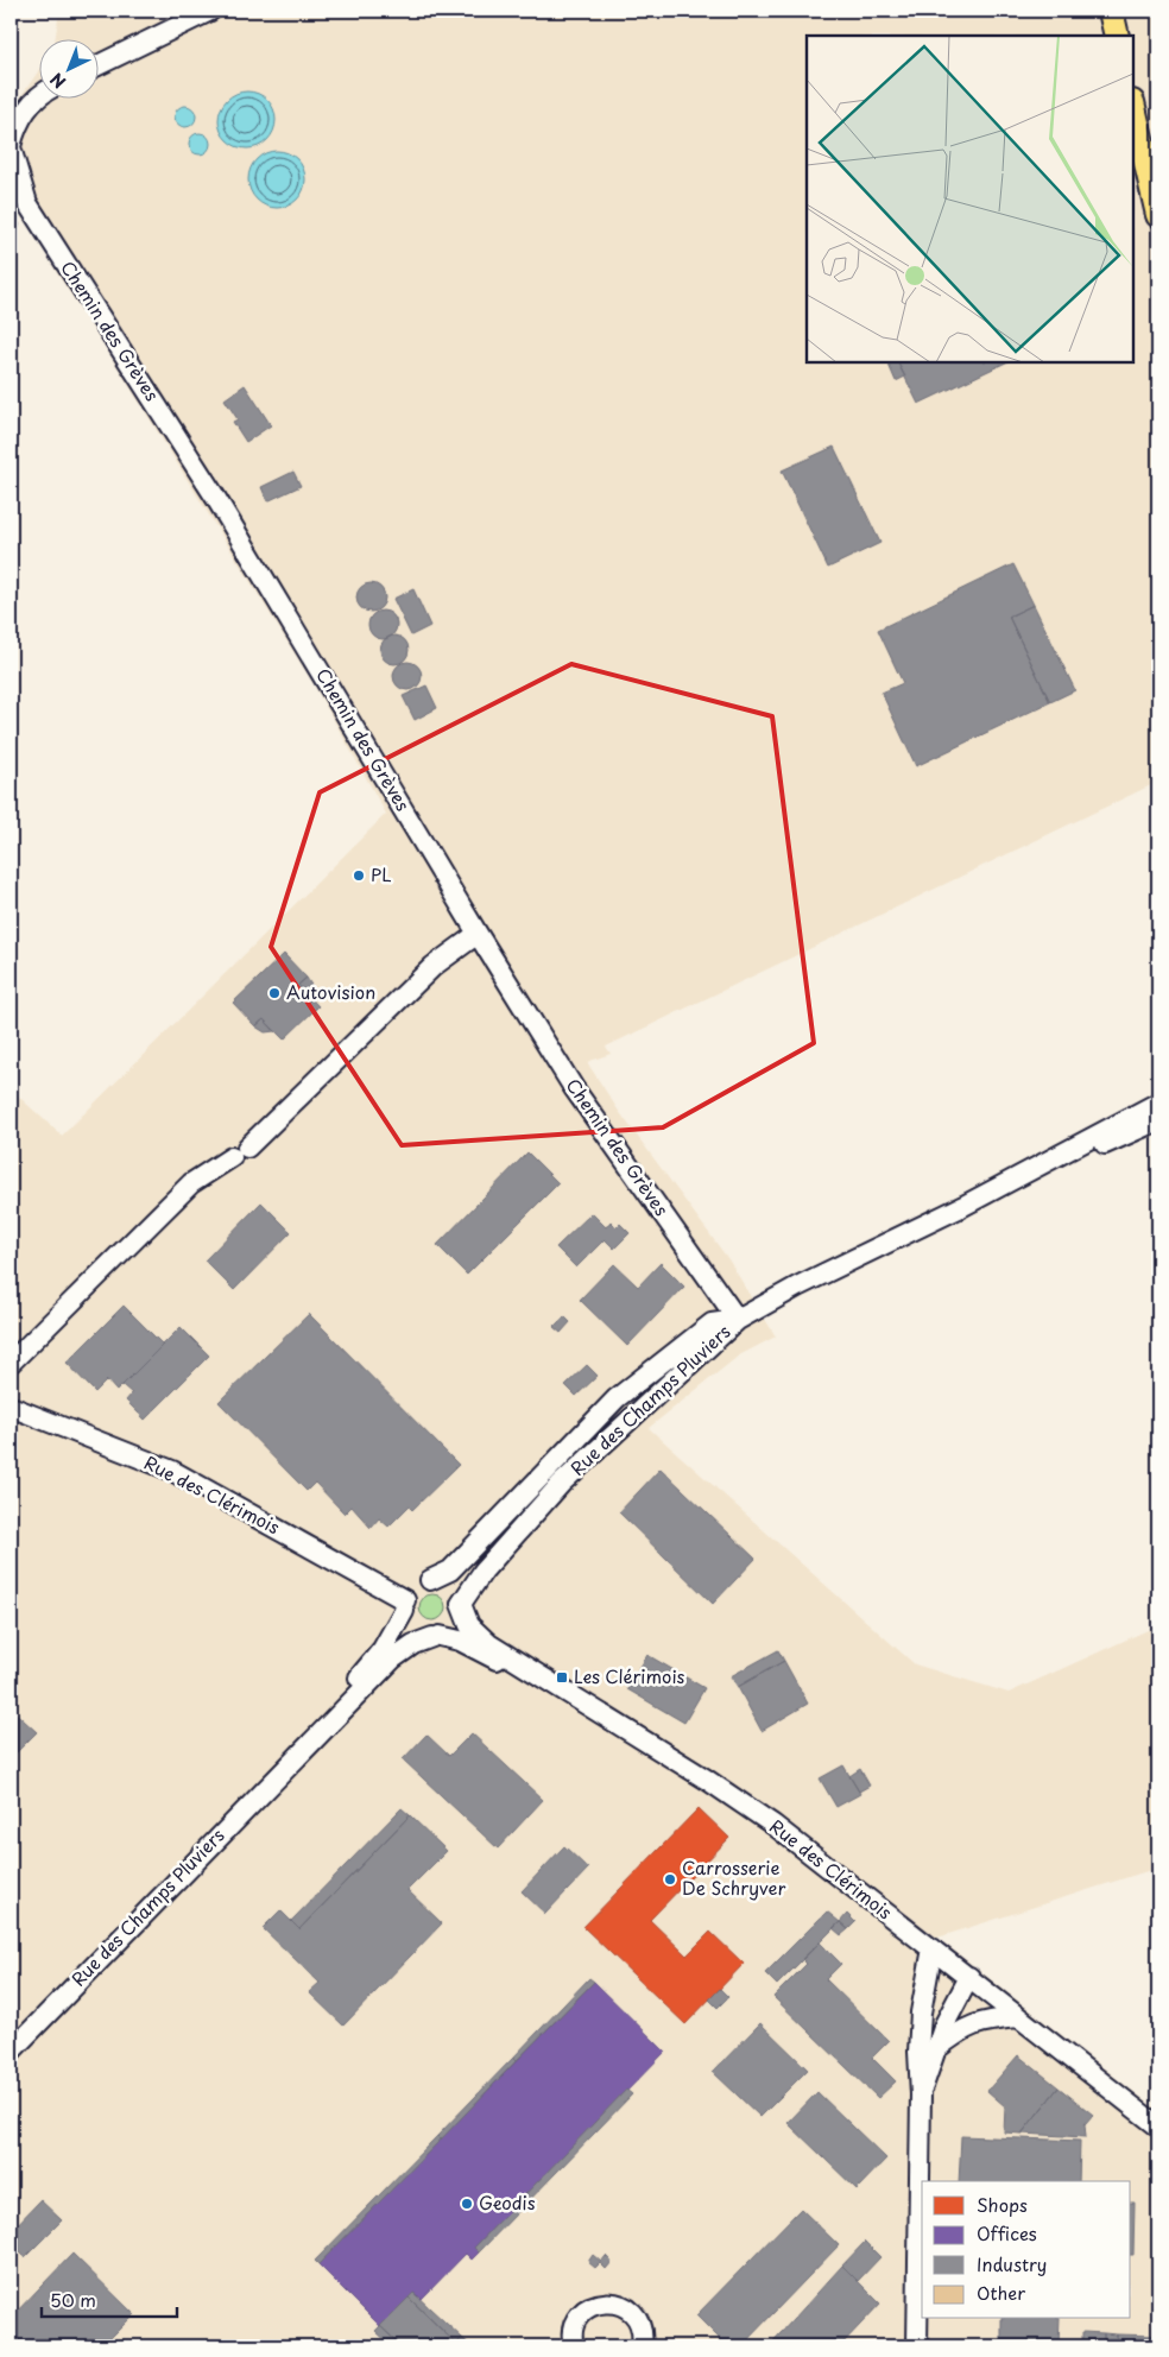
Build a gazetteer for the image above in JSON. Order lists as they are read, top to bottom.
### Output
{
  "streets": {
    "street": ["Chemin des Grèves", "Rue des Champs Pluviers", "Rue des Clérimois"]
  },
  "crossings": [
    ["Chemin des Grèves", "Rue des Champs Pluviers"],
    ["Rue des Champs Pluviers", "Rue des Clérimois"]
  ],
  "places": {
    "other": [
      "PL",
      "Autovision",
      "Carrosserie De Schryver",
      "Geodis"
    ],
    "transit": ["Les Clérimois"]
  },
  "legend": [
    "Shops",
    "Offices",
    "Industry",
    "Other"
  ],
  "scale_bar": "50 m",
  "north": "bottom left"
}
